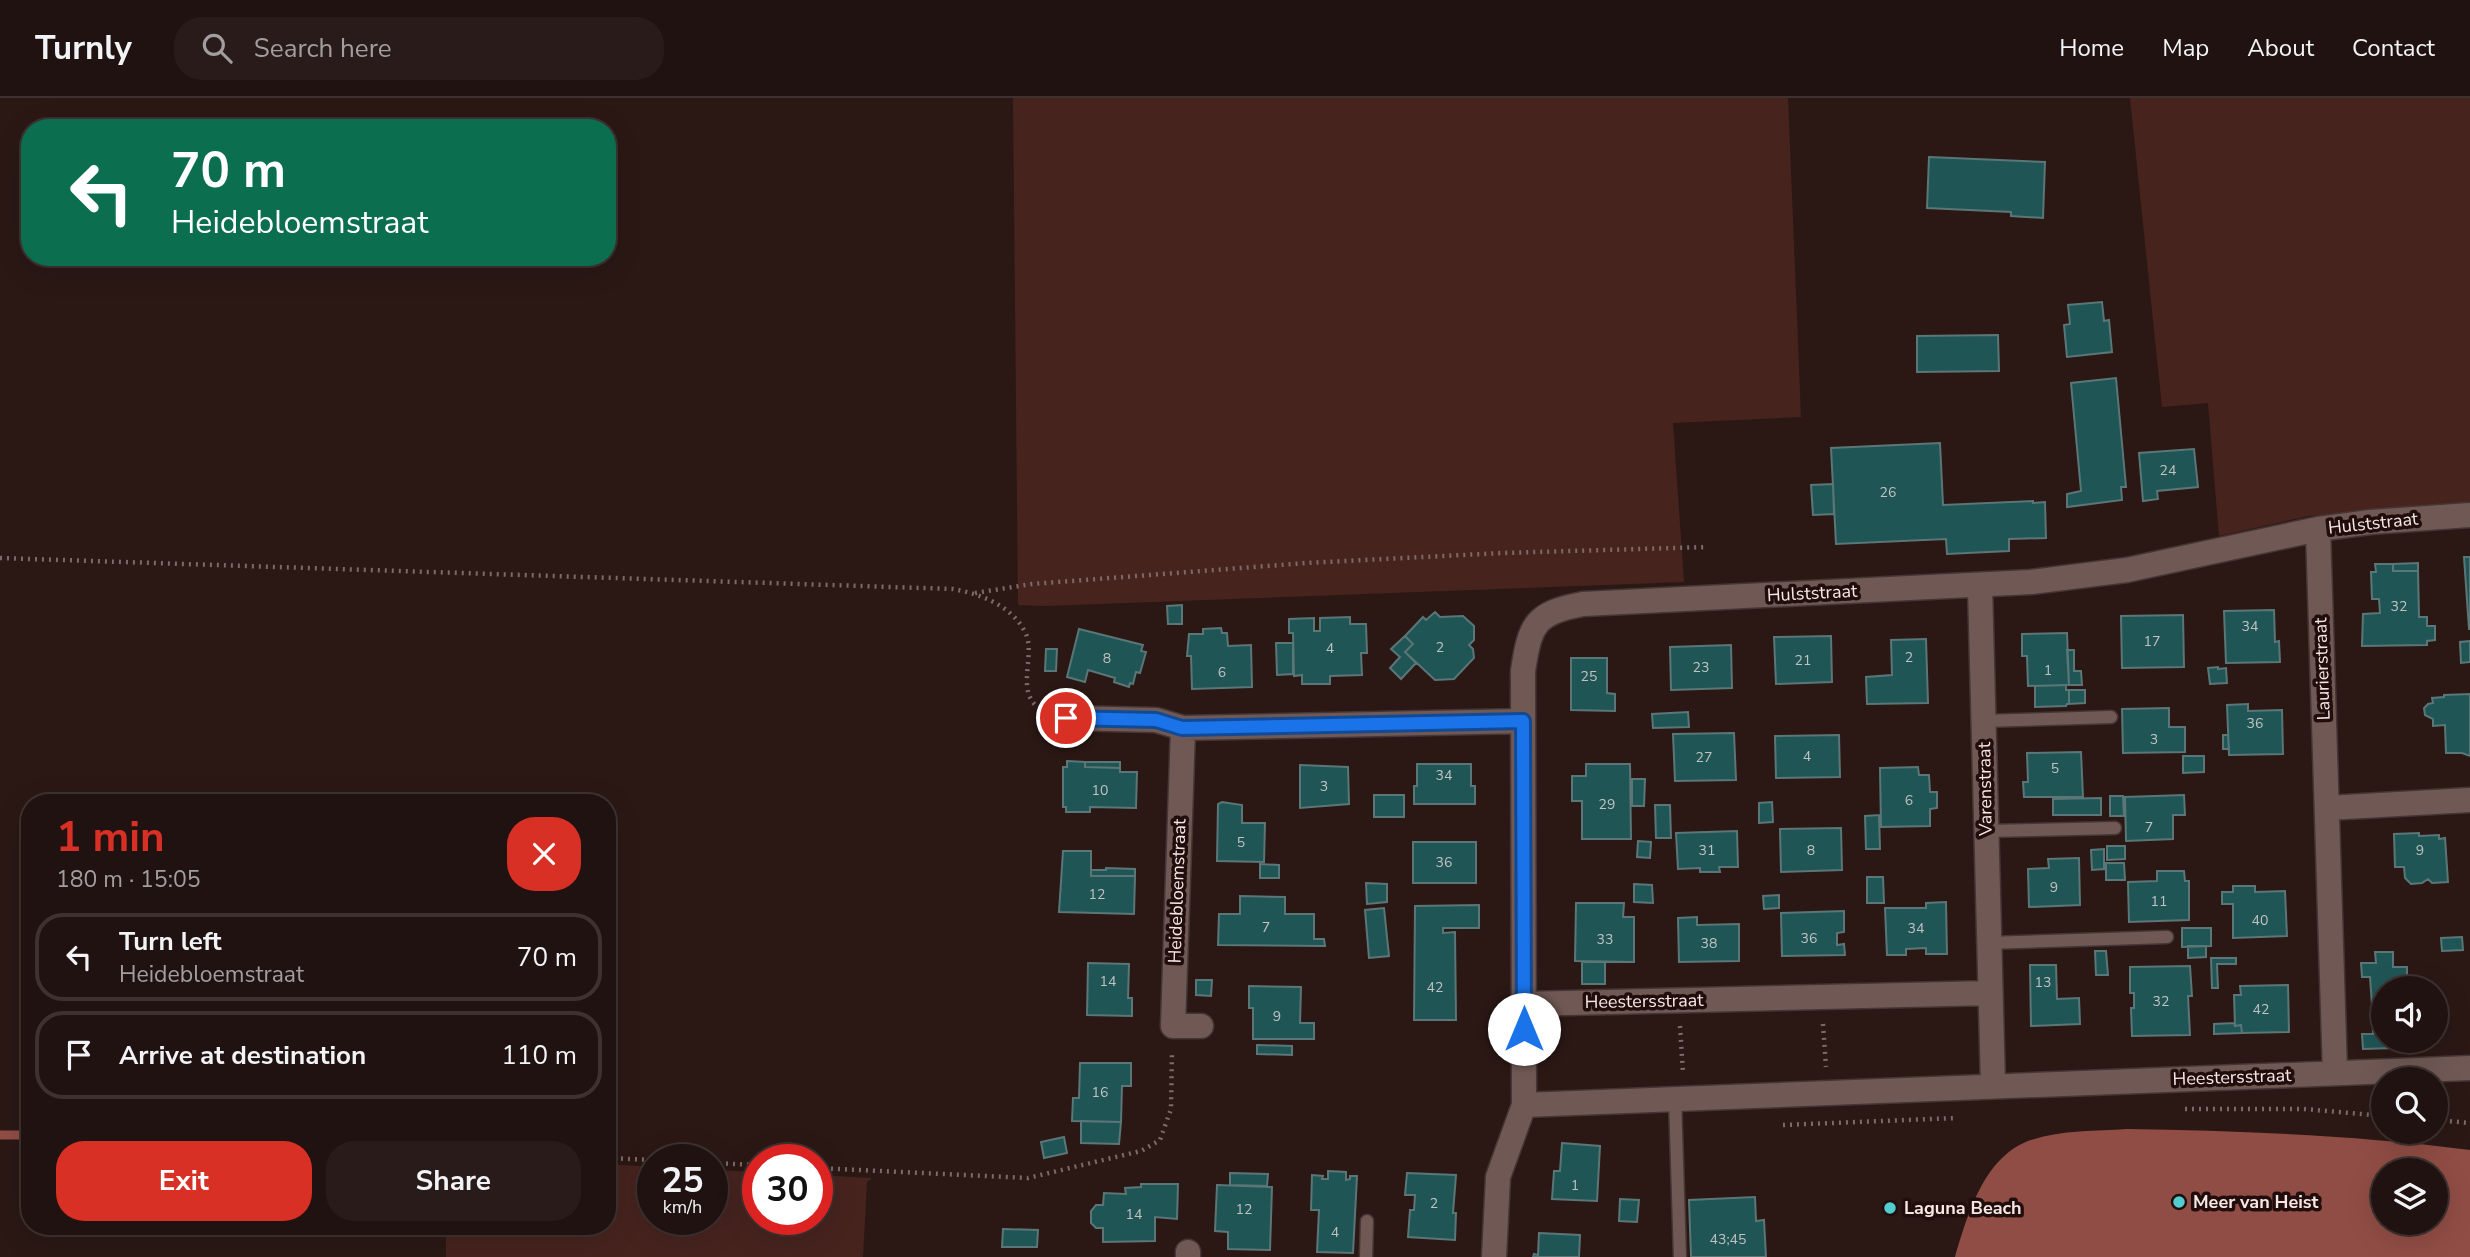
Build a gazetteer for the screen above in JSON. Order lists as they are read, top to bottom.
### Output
{
  "streets": {
    "street": [
      "Hulststraat",
      "Laurierstraat",
      "Varenstraat",
      "Heidebloemstraat",
      "Heestersstraat"
    ]
  },
  "crossings": [
    ["Hulststraat", "Laurierstraat"],
    ["Hulststraat", "Varenstraat"],
    ["Hulststraat", "Heestersstraat"],
    ["Laurierstraat", "Heestersstraat"],
    ["Varenstraat", "Heestersstraat"]
  ],
  "places": ["Meer van Heist", "Laguna Beach"],
  "house_numbers": [
    "24",
    "26",
    "32",
    "34",
    "17",
    "2",
    "4",
    "2",
    "8",
    "21",
    "23",
    "1",
    "6",
    "25",
    "36",
    "3",
    "4",
    "27",
    "5",
    "34",
    "3",
    "10",
    "6",
    "29",
    "7",
    "5",
    "31",
    "8",
    "9",
    "36",
    "9",
    "12",
    "11",
    "40",
    "7",
    "34",
    "36",
    "33",
    "38",
    "14",
    "13",
    "42",
    "32",
    "42",
    "9",
    "16",
    "1",
    "2",
    "12",
    "14",
    "4",
    "43;45"
  ],
  "page": {
    "header": "Turnly",
    "search": "Search here",
    "nav": [
      "Home",
      "Map",
      "About",
      "Contact"
    ],
    "turn": ["70 m", "Heidebloemstraat"],
    "heading": ["1 min", "180 m · 15:05"],
    "list": [
      {
        "name": "Turn left",
        "note": "Heidebloemstraat",
        "value": "70 m"
      },
      {
        "name": "Arrive at destination",
        "value": "110 m"
      }
    ],
    "buttons": ["Exit", "Share"],
    "speed": "25 km/h",
    "limit": "30"
  }
}
